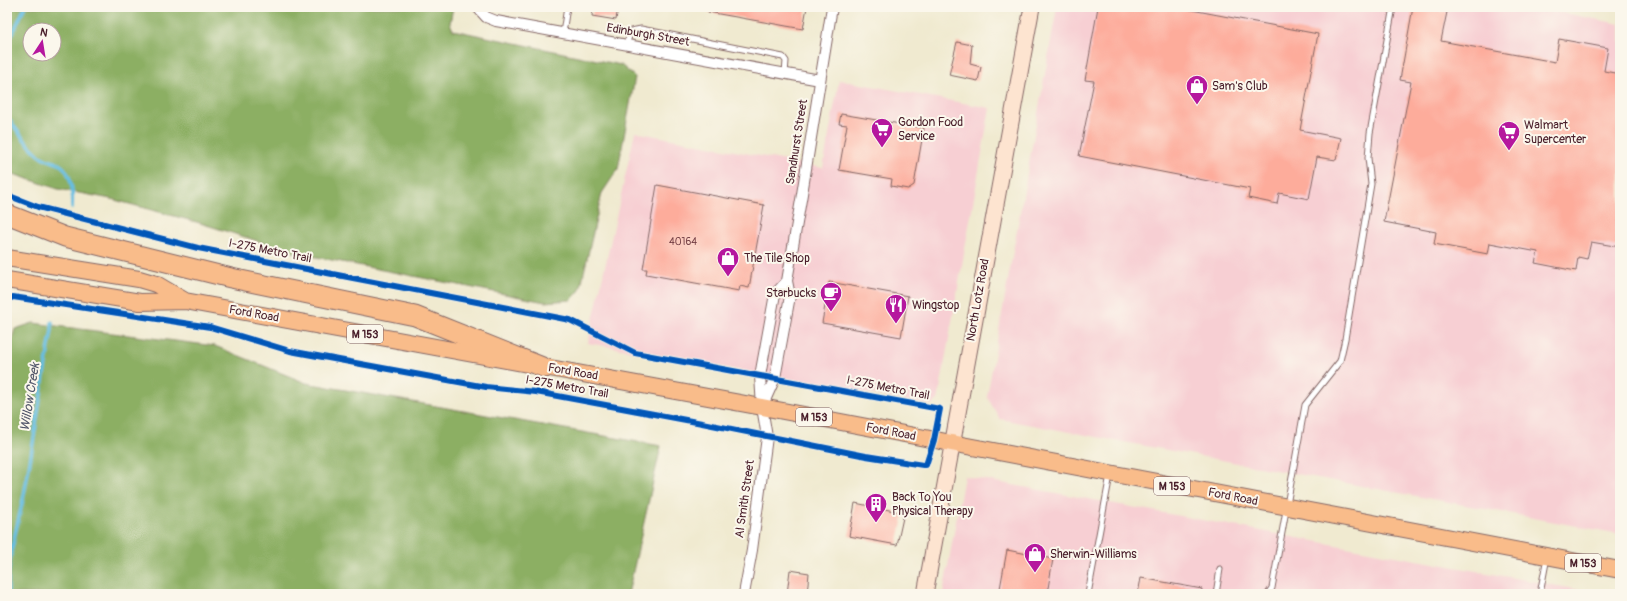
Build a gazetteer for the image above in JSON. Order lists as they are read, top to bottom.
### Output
{
  "streets": {
    "main road": ["Ford Road", "M 153"],
    "street": [
      "Edinburgh Street",
      "Sandhurst Street",
      "North Lotz Road",
      "Al Smith Street"
    ],
    "cycle path": ["I-275 Metro Trail"]
  },
  "crossings": [
    ["Edinburgh Street", "Sandhurst Street"],
    ["Sandhurst Street", "Ford Road"],
    ["Sandhurst Street", "Al Smith Street"],
    ["North Lotz Road", "Ford Road"],
    ["Ford Road", "Al Smith Street"]
  ],
  "water": ["Willow Creek"],
  "places": {
    "shop": ["Sam's Club", "The Tile Shop", "Sherwin-Williams"],
    "supermarket": ["Gordon Food Service", "Walmart Supercenter"],
    "cafe": ["Starbucks"],
    "restaurant": ["Wingstop"],
    "building": ["Back To You Physical Therapy"]
  },
  "house_numbers": ["40164"],
  "north": "top"
}
